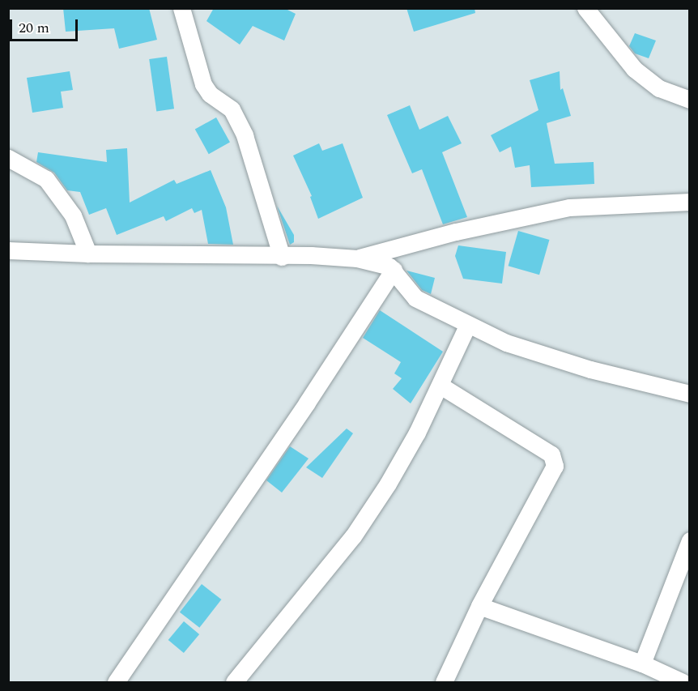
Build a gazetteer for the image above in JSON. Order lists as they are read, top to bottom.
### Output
{
  "scale_bar": "20 m"
}
